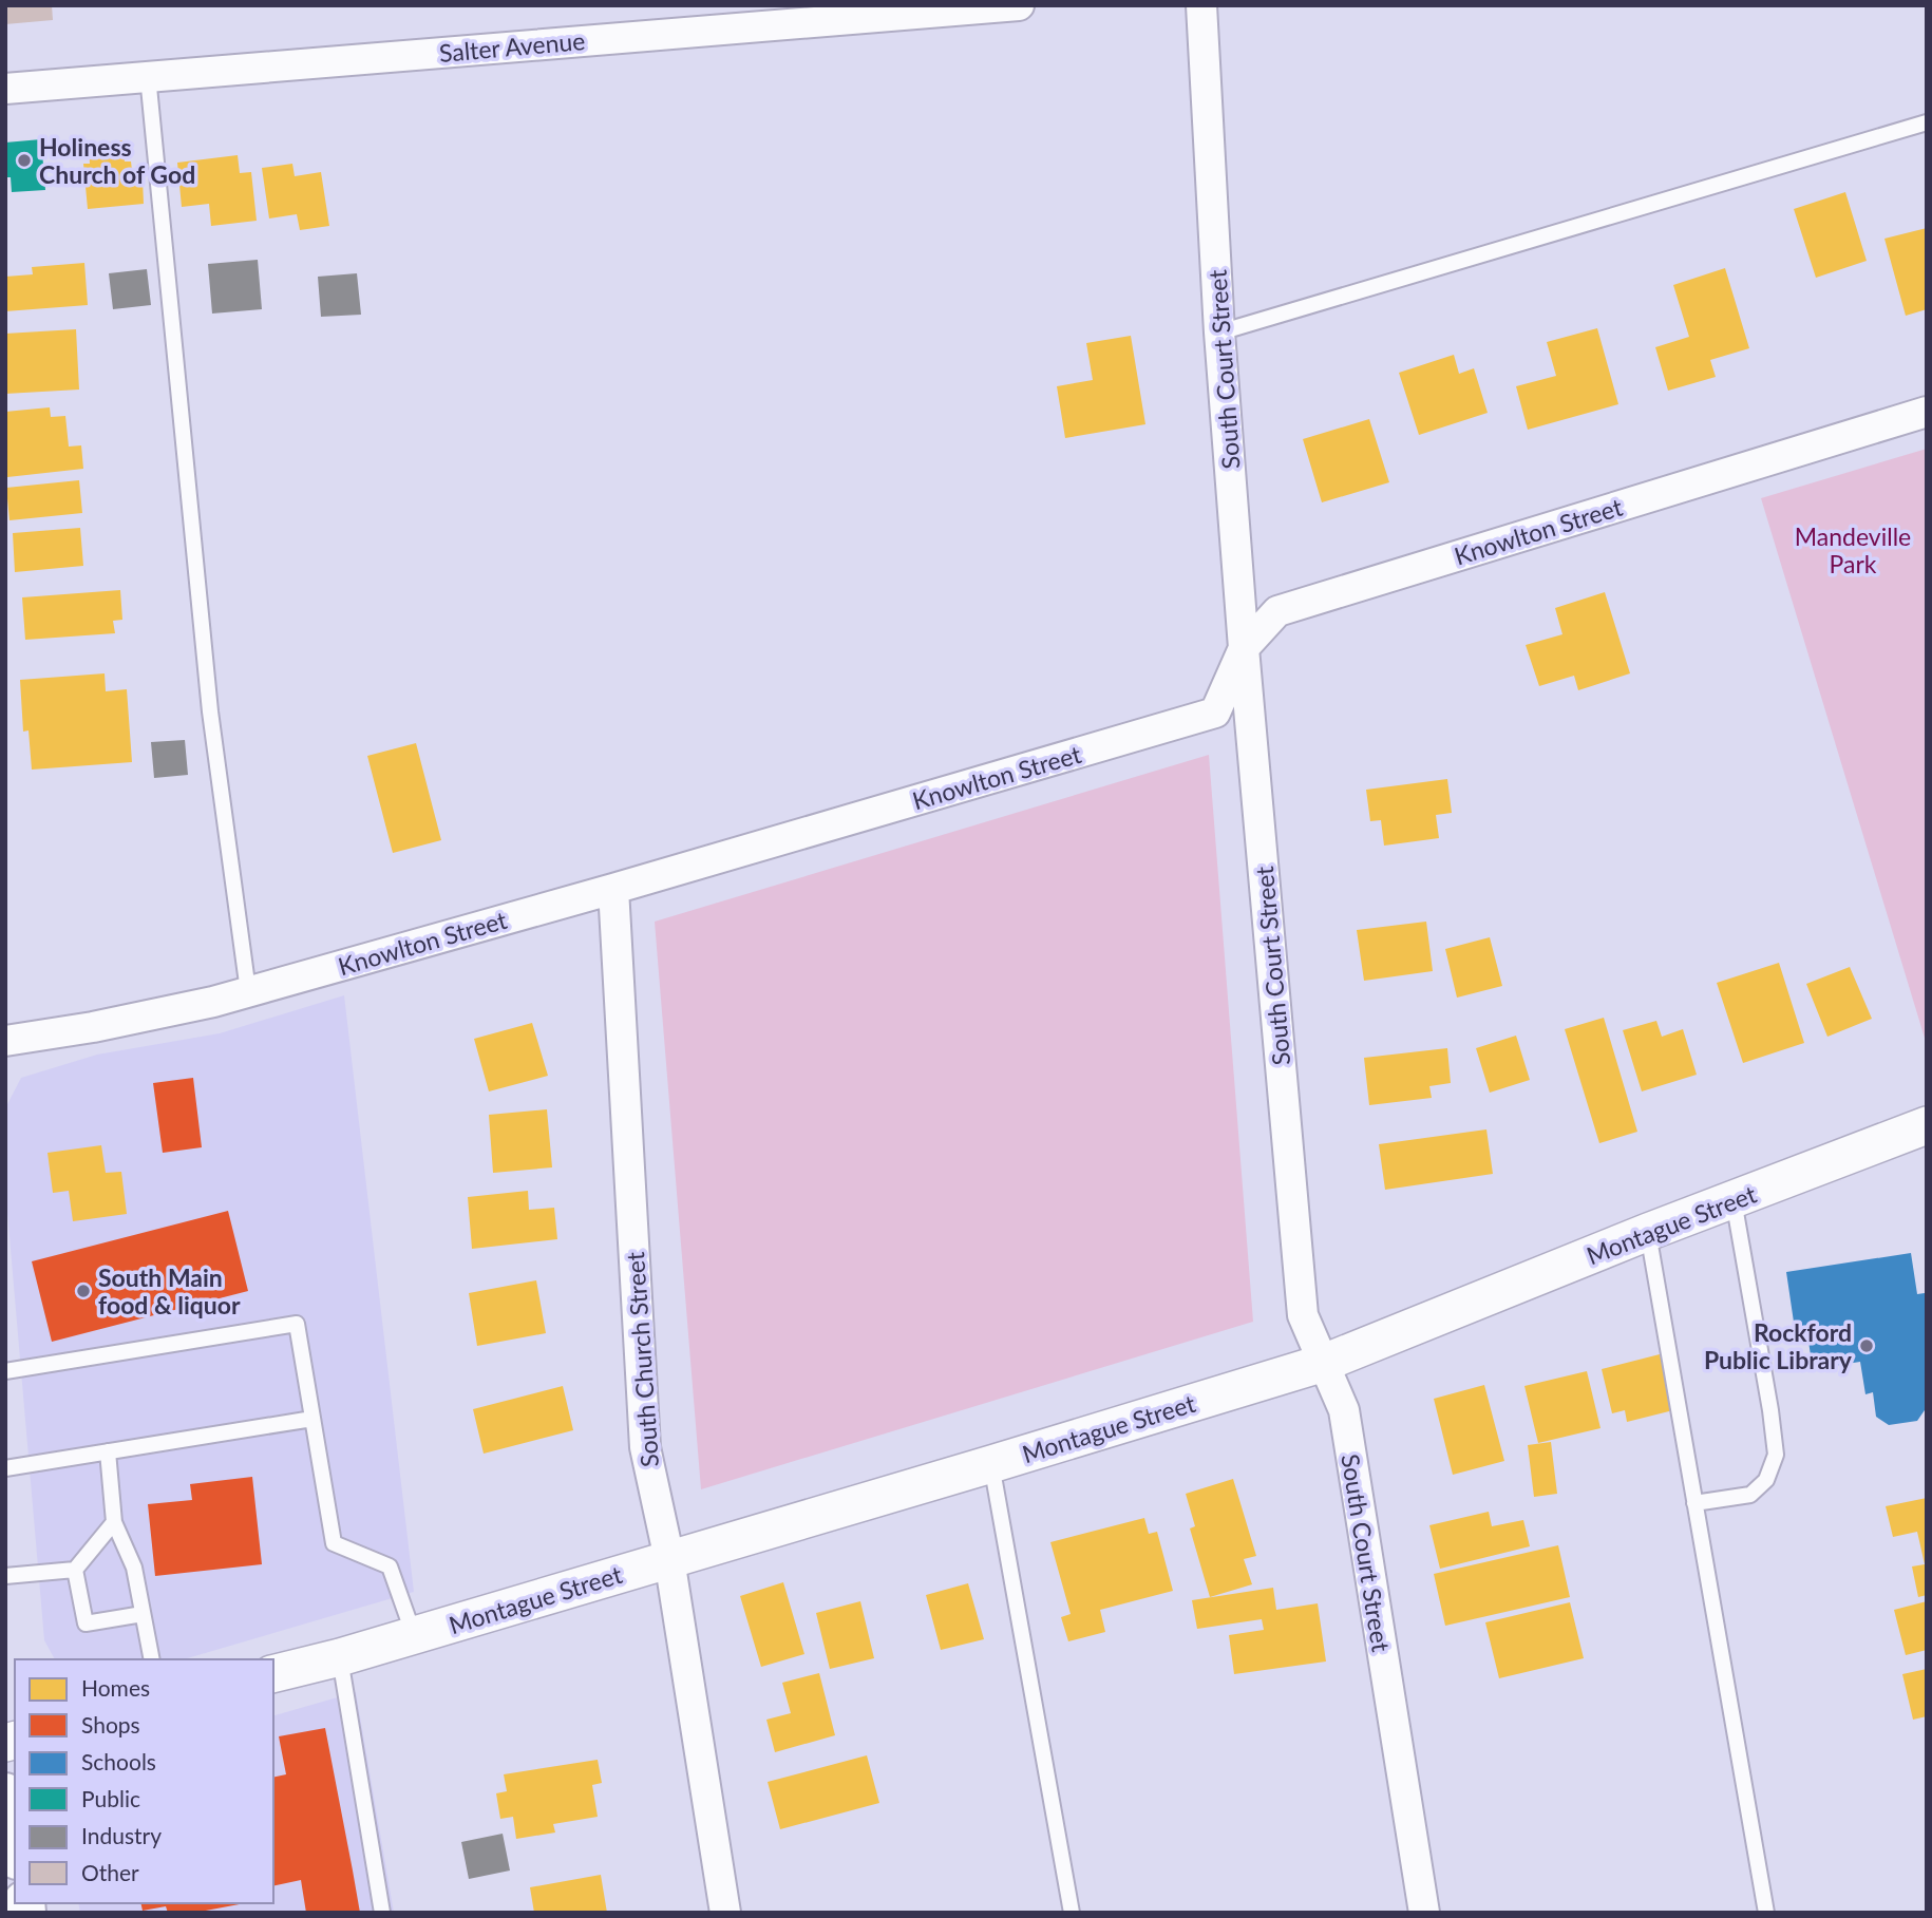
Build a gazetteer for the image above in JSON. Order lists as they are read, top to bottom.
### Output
{
  "streets": {
    "street": [
      "Salter Avenue",
      "South Court Street",
      "Knowlton Street",
      "Montague Street",
      "South Church Street"
    ]
  },
  "crossings": [
    ["South Court Street", "Knowlton Street"],
    ["South Court Street", "Montague Street"],
    ["Knowlton Street", "South Church Street"],
    ["Montague Street", "South Church Street"]
  ],
  "parks": ["Mandeville Park"],
  "places": ["Holiness Church of God", "South Main food & liquor", "Rockford Public Library"],
  "legend": [
    "Homes",
    "Shops",
    "Schools",
    "Public",
    "Industry",
    "Other"
  ]
}
